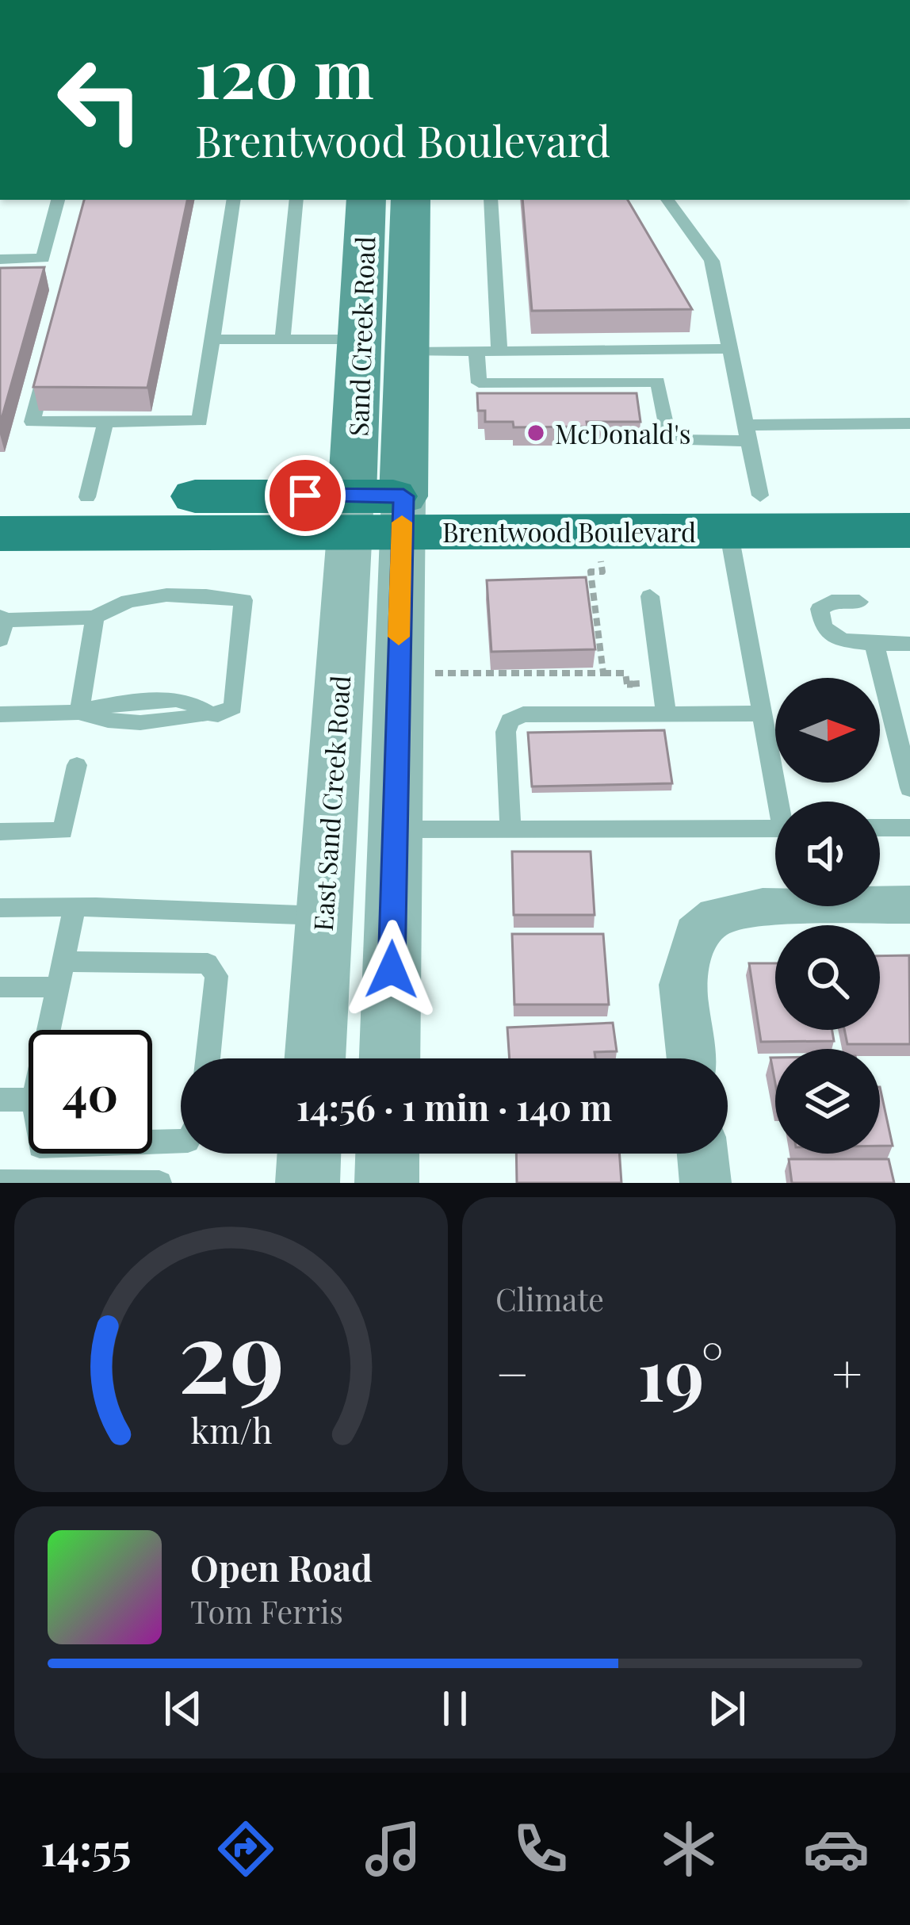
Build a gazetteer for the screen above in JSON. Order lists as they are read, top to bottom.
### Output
{
  "streets": {
    "main road": ["Sand Creek Road", "Brentwood Boulevard"],
    "street": ["East Sand Creek Road"]
  },
  "crossings": [
    ["Sand Creek Road", "Brentwood Boulevard"],
    ["Sand Creek Road", "East Sand Creek Road"],
    ["Brentwood Boulevard", "East Sand Creek Road"]
  ],
  "places": ["McDonald's"],
  "north": "right",
  "page": {
    "turn": ["120 m", "Brentwood Boulevard"],
    "limit": "40",
    "trip": "14:56 · 1 min · 140 m",
    "tile": "Climate",
    "heat": ["−", "19°", "+"],
    "song": ["Open Road", "Tom Ferris"],
    "tabs": "14:55",
    "gauge": ["29", "km/h"]
  }
}
